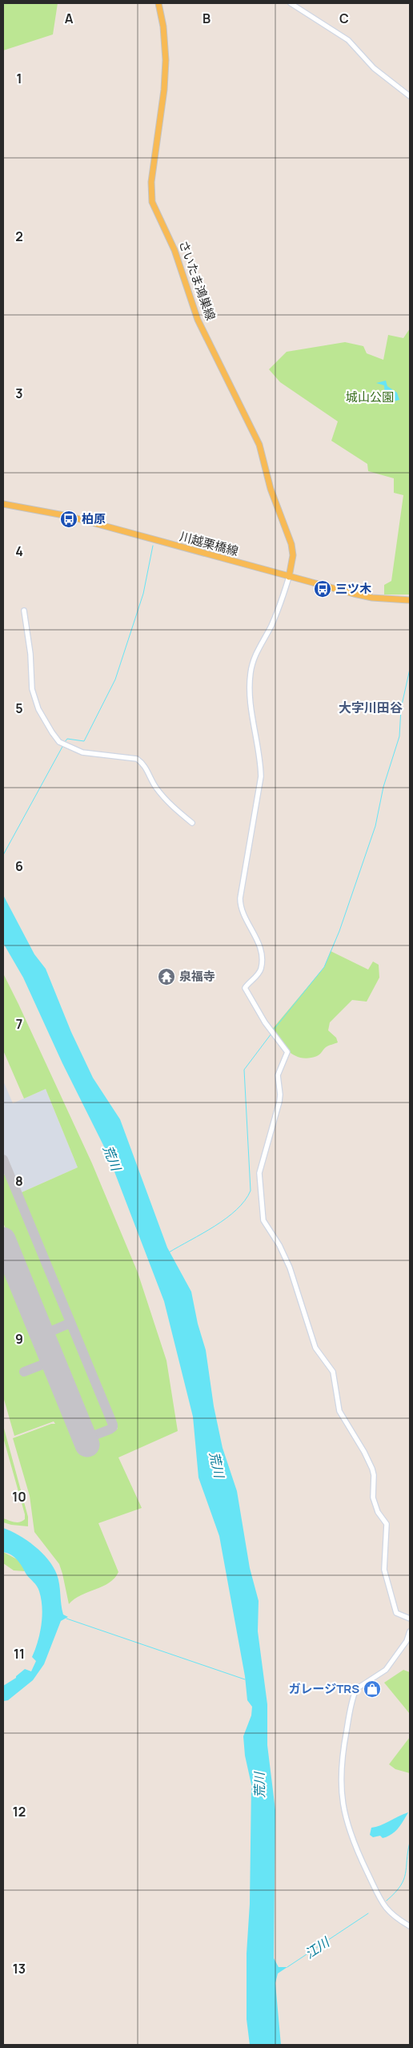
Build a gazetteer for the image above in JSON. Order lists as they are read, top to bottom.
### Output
{
  "streets": {
    "main road": ["さいたま鴻巣線", "川越栗橋線"]
  },
  "crossings": [
    ["さいたま鴻巣線", "川越栗橋線"]
  ],
  "districts": ["大字川田谷"],
  "water": ["荒川", "江川"],
  "parks": ["城山公園"],
  "places": {
    "bus stop": ["柏原", "三ツ木"],
    "temple": ["泉福寺"],
    "shop": ["ガレージTRS"]
  },
  "grid": {
    "columns": ["A", "B", "C"],
    "rows": [
      "1",
      "2",
      "3",
      "4",
      "5",
      "6",
      "7",
      "8",
      "9",
      "10",
      "11",
      "12",
      "13"
    ]
  }
}
